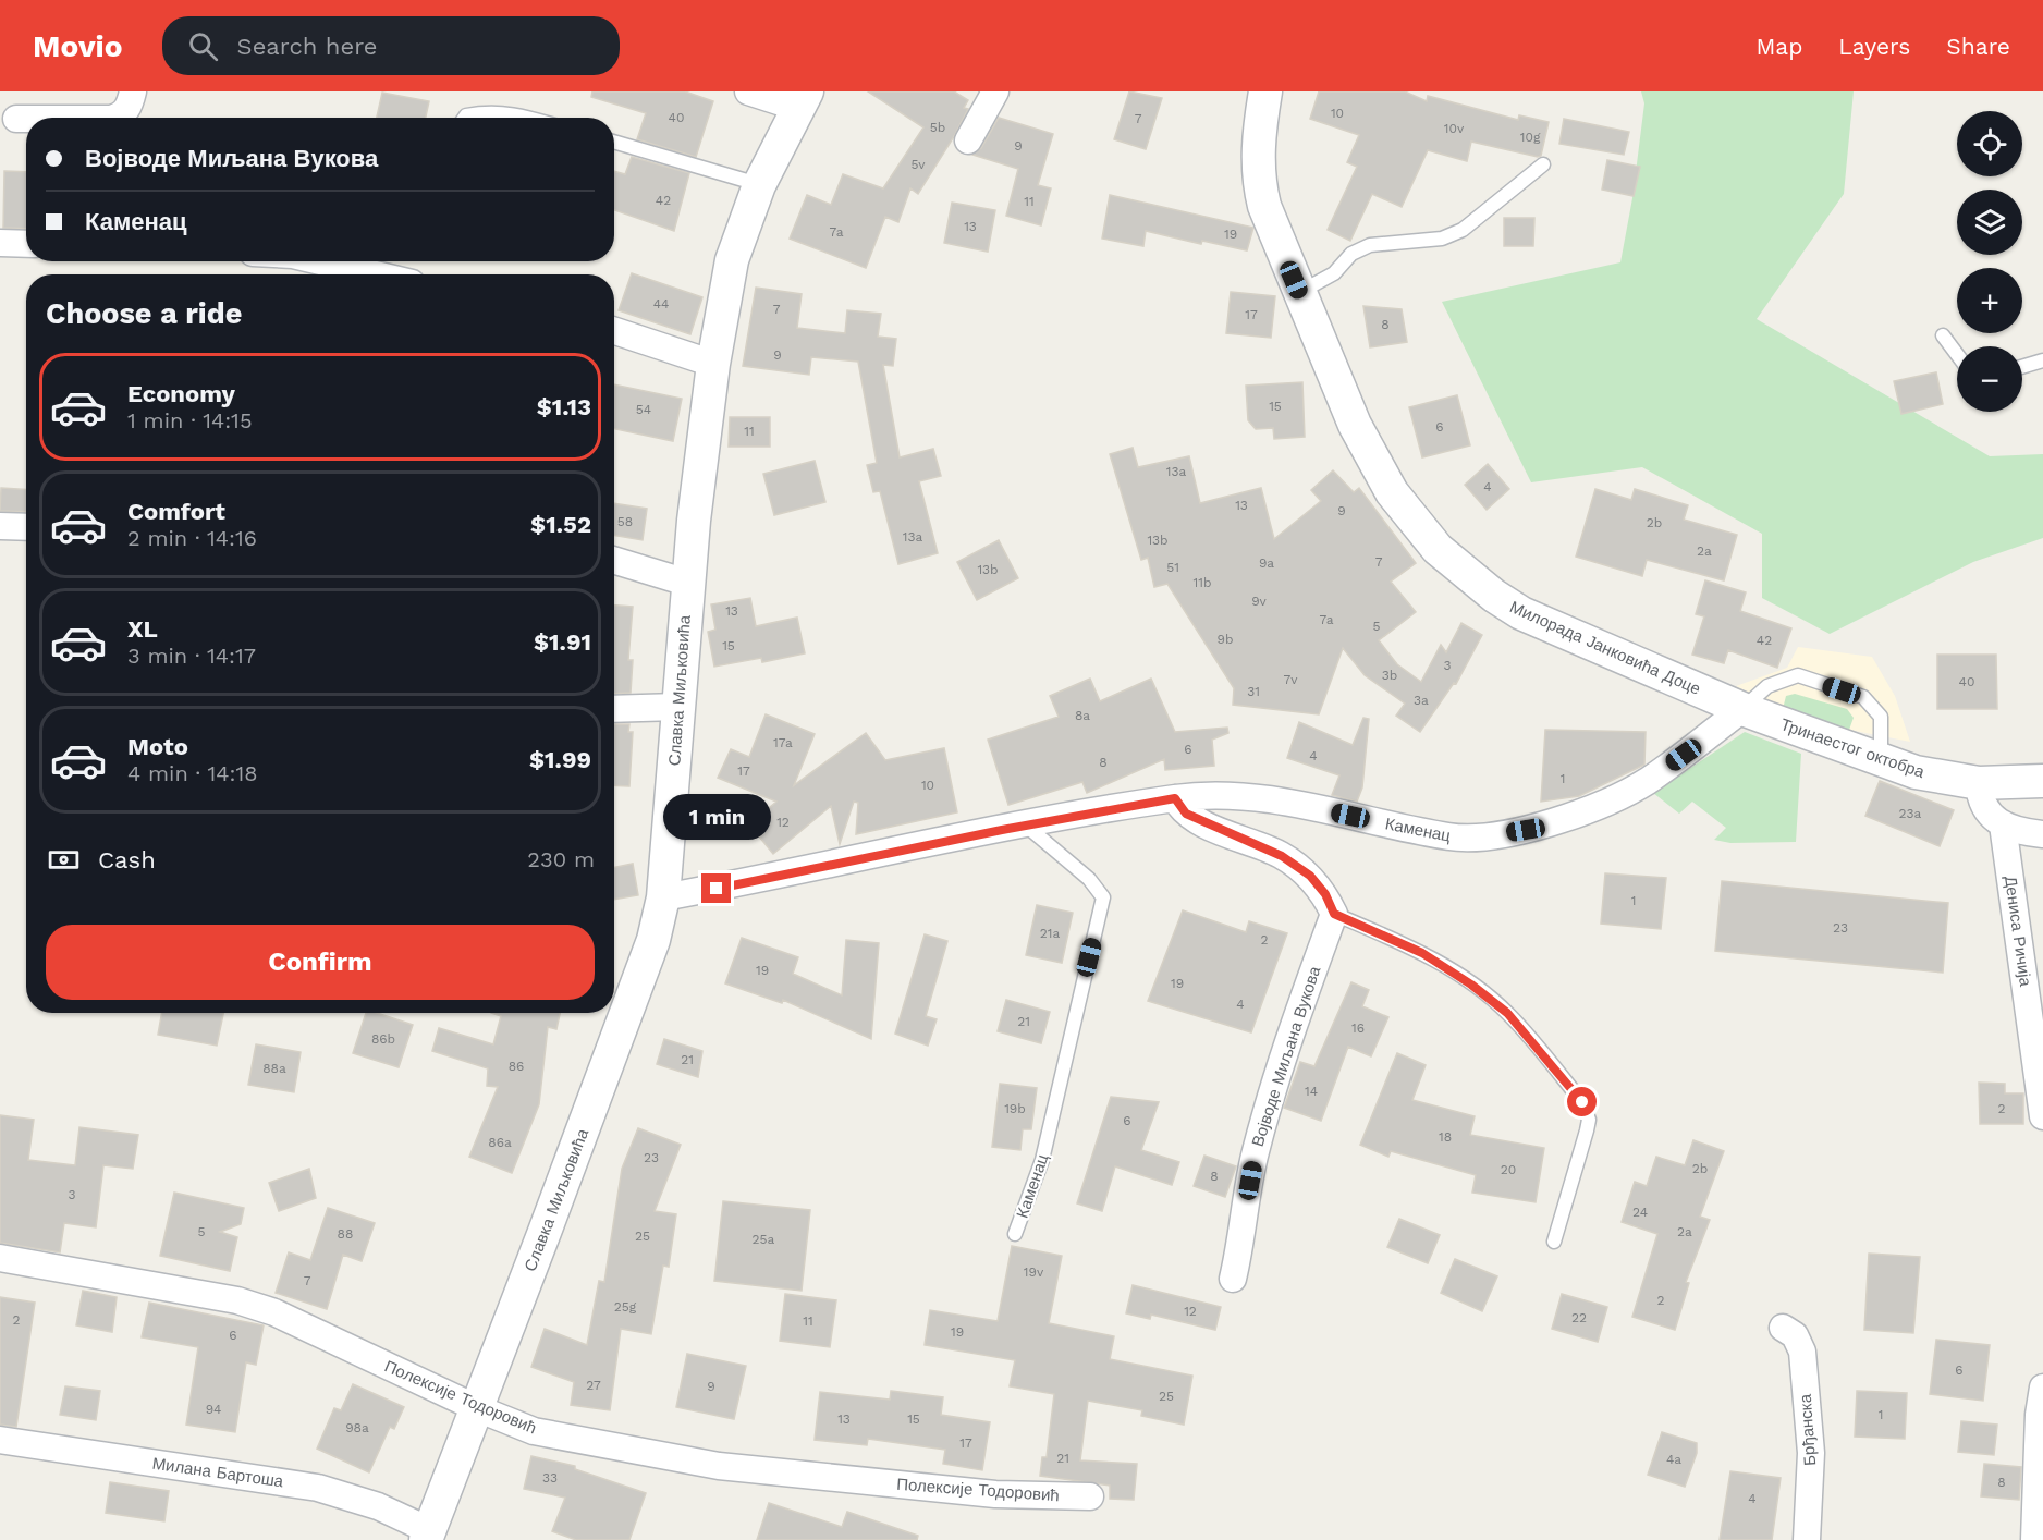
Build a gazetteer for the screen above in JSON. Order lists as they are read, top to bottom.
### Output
{
  "streets": {
    "street": [
      "Милорада Јанковића Доце",
      "Славка Миљковића",
      "Тринаестог октобра",
      "Каменац",
      "Дениса Ричија",
      "Војводе Миљана Вукова",
      "Полексије Тодоровић",
      "Брђанска",
      "Милана Бартоша"
    ]
  },
  "crossings": [
    ["Милорада Јанковића Доце", "Тринаестог октобра"],
    ["Милорада Јанковића Доце", "Каменац"],
    ["Славка Миљковића", "Каменац"],
    ["Славка Миљковића", "Полексије Тодоровић"],
    ["Славка Миљковића", "Милана Бартоша"],
    ["Тринаестог октобра", "Каменац"]
  ],
  "house_numbers": [
    "10",
    "40",
    "7",
    "5b",
    "10v",
    "10g",
    "9",
    "5v",
    "42",
    "11",
    "13",
    "7a",
    "19",
    "44",
    "7",
    "17",
    "8",
    "9",
    "15",
    "54",
    "6",
    "11",
    "13a",
    "4",
    "13",
    "9",
    "58",
    "2b",
    "13a",
    "13b",
    "2a",
    "7",
    "9a",
    "51",
    "13b",
    "11b",
    "9v",
    "13",
    "7a",
    "5",
    "9b",
    "42",
    "15",
    "3",
    "3b",
    "7v",
    "40",
    "31",
    "3a",
    "8a",
    "17a",
    "6",
    "4",
    "8",
    "17",
    "1",
    "10",
    "23a",
    "12",
    "1",
    "23",
    "21a",
    "2",
    "19",
    "19",
    "4",
    "21",
    "16",
    "86b",
    "21",
    "86",
    "88a",
    "14",
    "19b",
    "2",
    "6",
    "18",
    "86a",
    "23",
    "2b",
    "20",
    "8",
    "3",
    "24",
    "5",
    "2a",
    "88",
    "25",
    "25a",
    "19v",
    "7",
    "2",
    "25g",
    "12",
    "22",
    "2",
    "11",
    "19",
    "6",
    "6",
    "27",
    "9",
    "25",
    "94",
    "1",
    "13",
    "15",
    "98a",
    "17",
    "21",
    "4a",
    "33",
    "8",
    "4"
  ],
  "page": {
    "header": "Movio",
    "search": "Search here",
    "nav": ["Map", "Layers", "Share"],
    "map_buttons": ["+", "−"],
    "banner": ["Војводе Миљана Вукова", "Каменац"],
    "heading": "Choose a ride",
    "list": [
      {
        "name": "Economy",
        "note": "1 min · 14:15",
        "value": "$1.13"
      },
      {
        "name": "Comfort",
        "note": "2 min · 14:16",
        "value": "$1.52"
      },
      {
        "name": "XL",
        "note": "3 min · 14:17",
        "value": "$1.91"
      },
      {
        "name": "Moto",
        "note": "4 min · 14:18",
        "value": "$1.99"
      }
    ],
    "bubble": "1 min",
    "pay": ["Cash", "230 m"],
    "buttons": "Confirm"
  }
}
